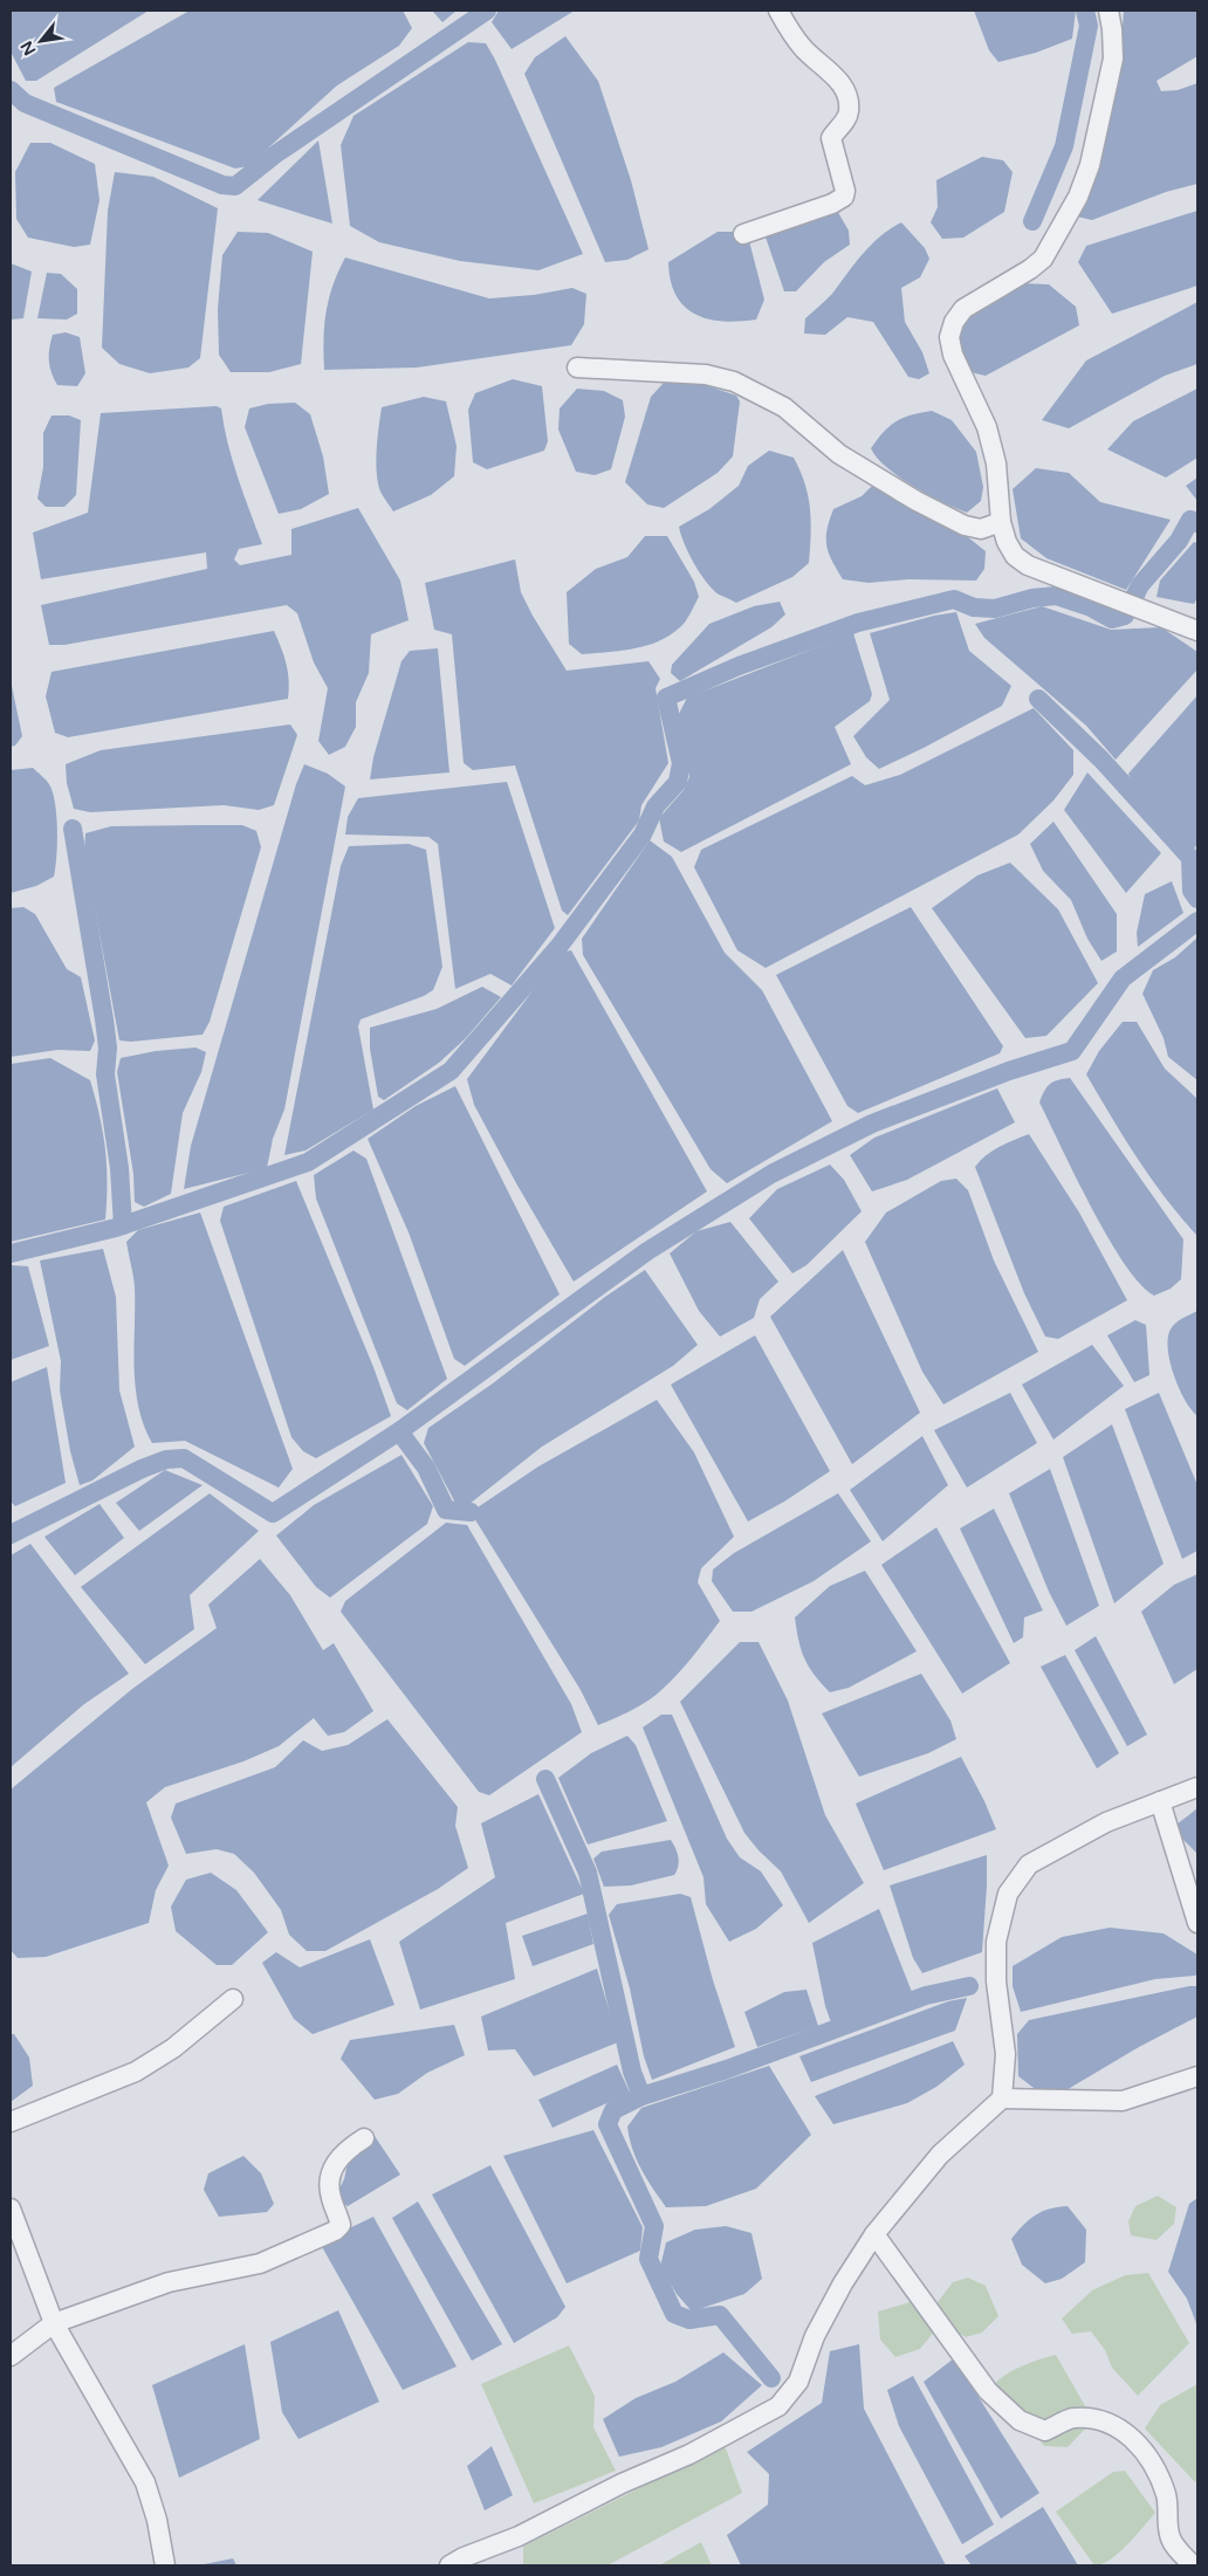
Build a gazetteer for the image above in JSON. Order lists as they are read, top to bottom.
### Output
{
  "north": "bottom left"
}
